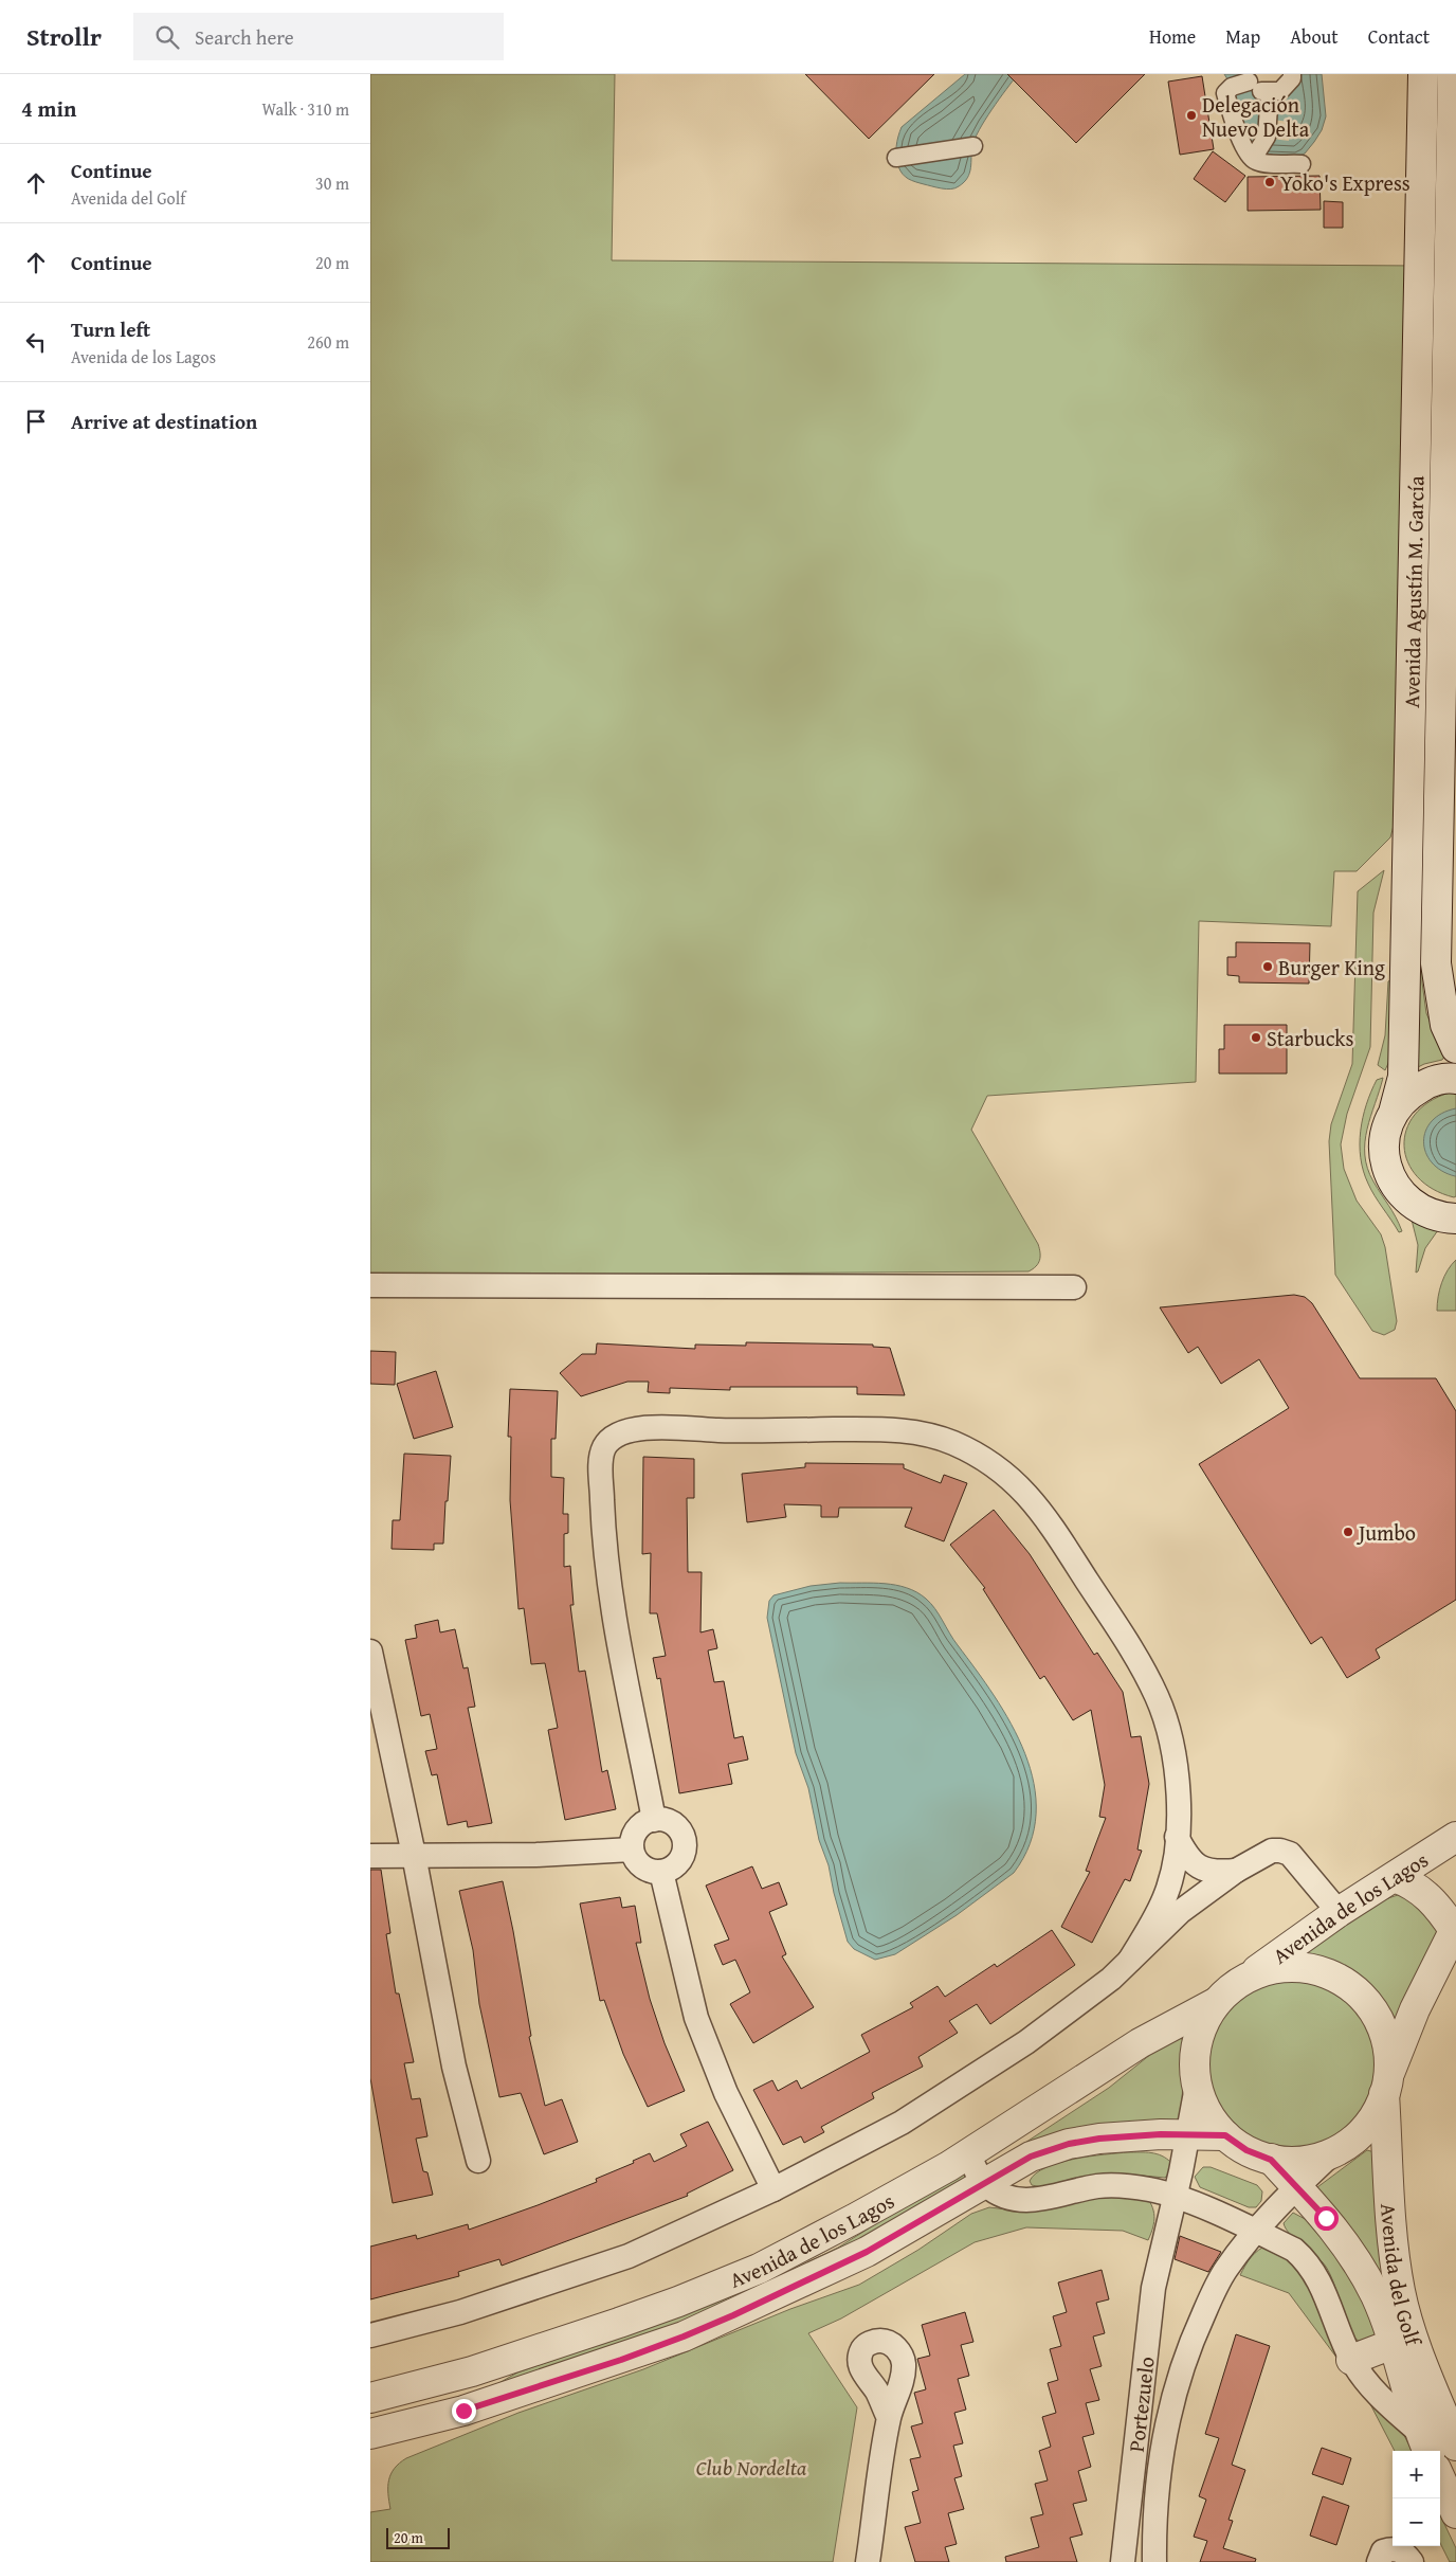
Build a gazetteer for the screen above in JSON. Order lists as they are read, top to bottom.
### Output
{
  "streets": {
    "street": [
      "Avenida Agustín M. García",
      "Avenida de los Lagos",
      "Avenida del Golf",
      "Portezuelo"
    ]
  },
  "crossings": [
    ["Avenida de los Lagos", "Avenida del Golf"],
    ["Avenida de los Lagos", "Portezuelo"],
    ["Avenida del Golf", "Portezuelo"]
  ],
  "parks": ["Club Nordelta"],
  "places": [
    "Delegación Nuevo Delta",
    "Yoko's Express",
    "Burger King",
    "Starbucks",
    "Jumbo"
  ],
  "scale_bar": "20 m",
  "page": {
    "header": "Strollr",
    "search": "Search here",
    "nav": [
      "Home",
      "Map",
      "About",
      "Contact"
    ],
    "heading": ["4 min", "Walk · 310 m"],
    "list": [
      ["Continue", "Avenida del Golf", "30 m"],
      ["Continue", "20 m"],
      ["Turn left", "Avenida de los Lagos", "260 m"],
      "Arrive at destination"
    ],
    "map_buttons": ["+", "−"],
    "scale": "20 m"
  }
}
